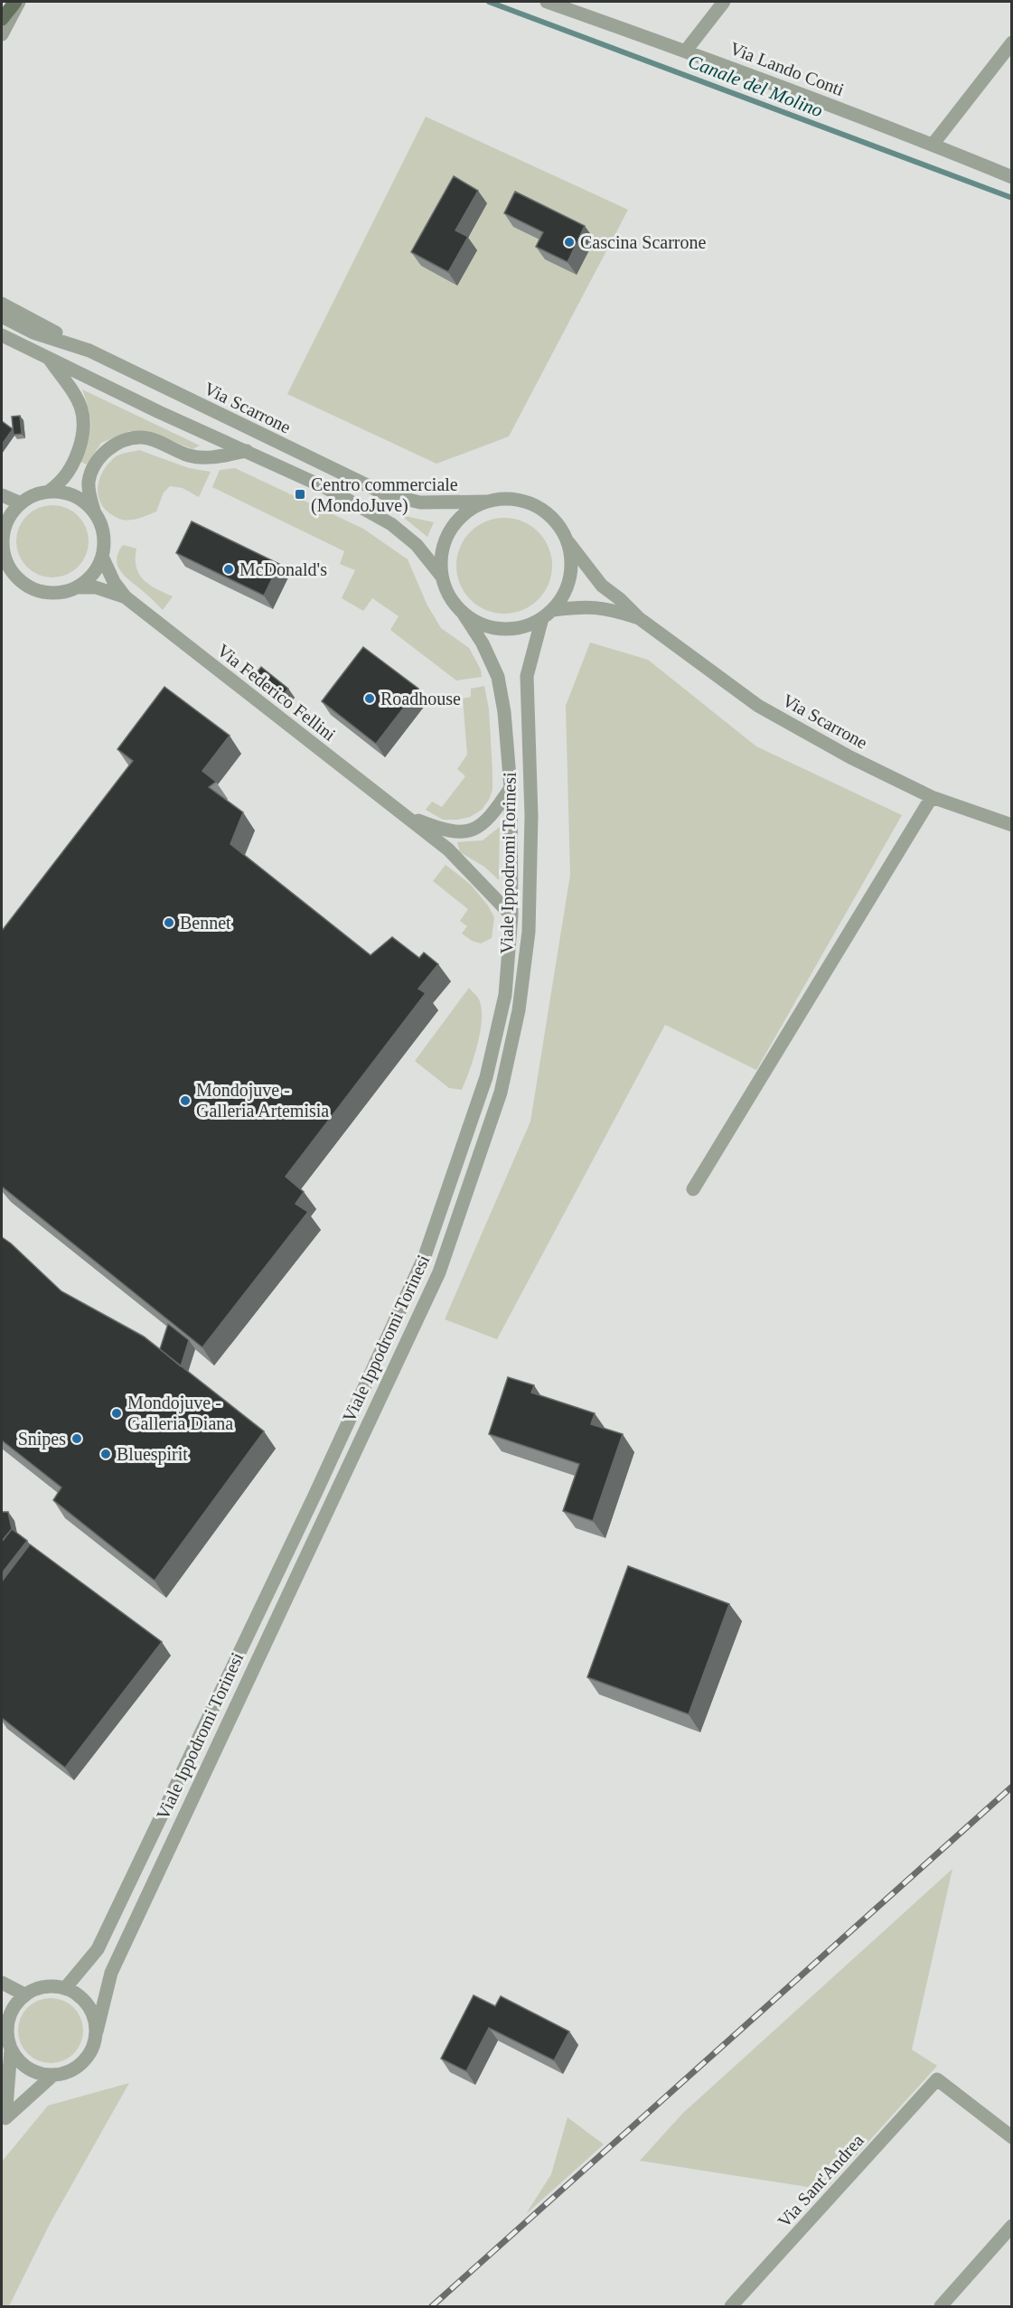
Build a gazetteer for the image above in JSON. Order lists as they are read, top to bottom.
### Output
{
  "streets": {
    "street": [
      "Via Lando Conti",
      "Via Scarrone",
      "Via Federico Fellini",
      "Viale Ippodromi Torinesi",
      "Via Sant'Andrea"
    ]
  },
  "crossings": [
    ["Via Scarrone", "Viale Ippodromi Torinesi"],
    ["Via Federico Fellini", "Viale Ippodromi Torinesi"]
  ],
  "water": ["Canale del Molino"],
  "places": {
    "other": [
      "Cascina Scarrone",
      "McDonald's",
      "Roadhouse",
      "Bennet",
      "Mondojuve - Galleria Artemisia",
      "Mondojuve - Galleria Diana",
      "Snipes",
      "Bluespirit"
    ],
    "transit": ["Centro commerciale (MondoJuve)"]
  }
}
